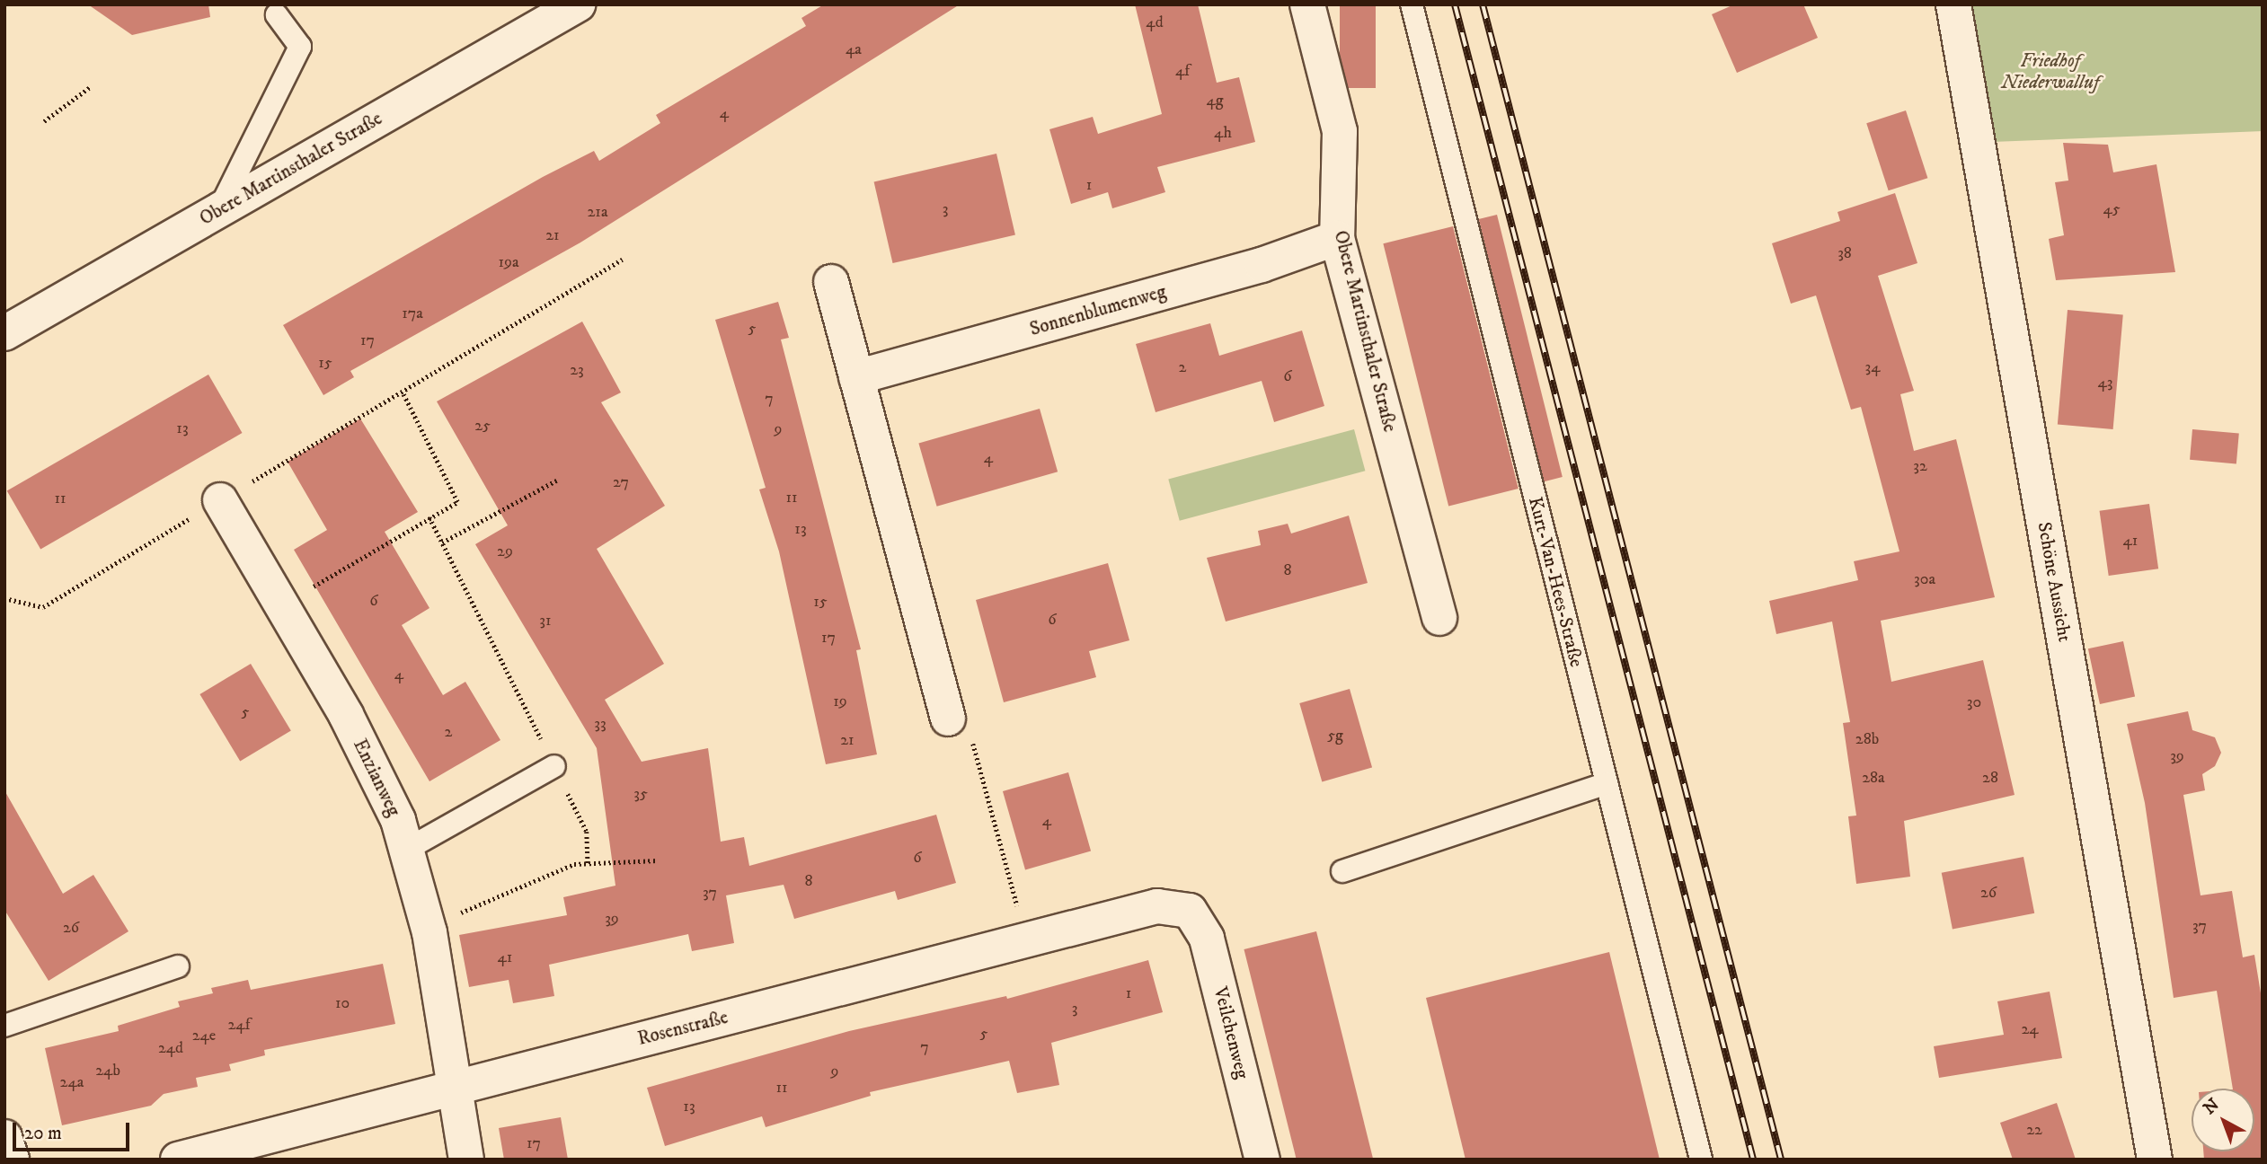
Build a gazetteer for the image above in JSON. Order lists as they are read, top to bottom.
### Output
{
  "streets": {
    "street": [
      "Obere Martinsthaler Straße",
      "Sonnenblumenweg",
      "Schöne Aussicht",
      "Enzianweg",
      "Rosenstraße",
      "Veilchenweg"
    ],
    "lane": ["Kurt-Van-Hees-Straße"]
  },
  "crossings": [
    ["Obere Martinsthaler Straße", "Sonnenblumenweg"],
    ["Enzianweg", "Rosenstraße"],
    ["Rosenstraße", "Veilchenweg"]
  ],
  "parks": ["Friedhof Niederwalluf"],
  "house_numbers": [
    "4d",
    "4a",
    "4f",
    "4g",
    "4",
    "4h",
    "1",
    "3",
    "45",
    "21a",
    "21",
    "38",
    "19a",
    "17a",
    "5",
    "17",
    "15",
    "2",
    "34",
    "23",
    "6",
    "43",
    "7",
    "25",
    "13",
    "9",
    "4",
    "32",
    "27",
    "11",
    "11",
    "13",
    "41",
    "29",
    "8",
    "30a",
    "6",
    "15",
    "6",
    "31",
    "17",
    "4",
    "19",
    "30",
    "5",
    "33",
    "2",
    "5g",
    "28b",
    "21",
    "39",
    "28a",
    "28",
    "35",
    "4",
    "6",
    "8",
    "37",
    "26",
    "39",
    "37",
    "26",
    "41",
    "1",
    "10",
    "3",
    "24f",
    "24",
    "5",
    "24e",
    "7",
    "24d",
    "24b",
    "9",
    "24a",
    "11",
    "13",
    "22",
    "17"
  ],
  "scale_bar": "20 m",
  "north": "top left"
}
